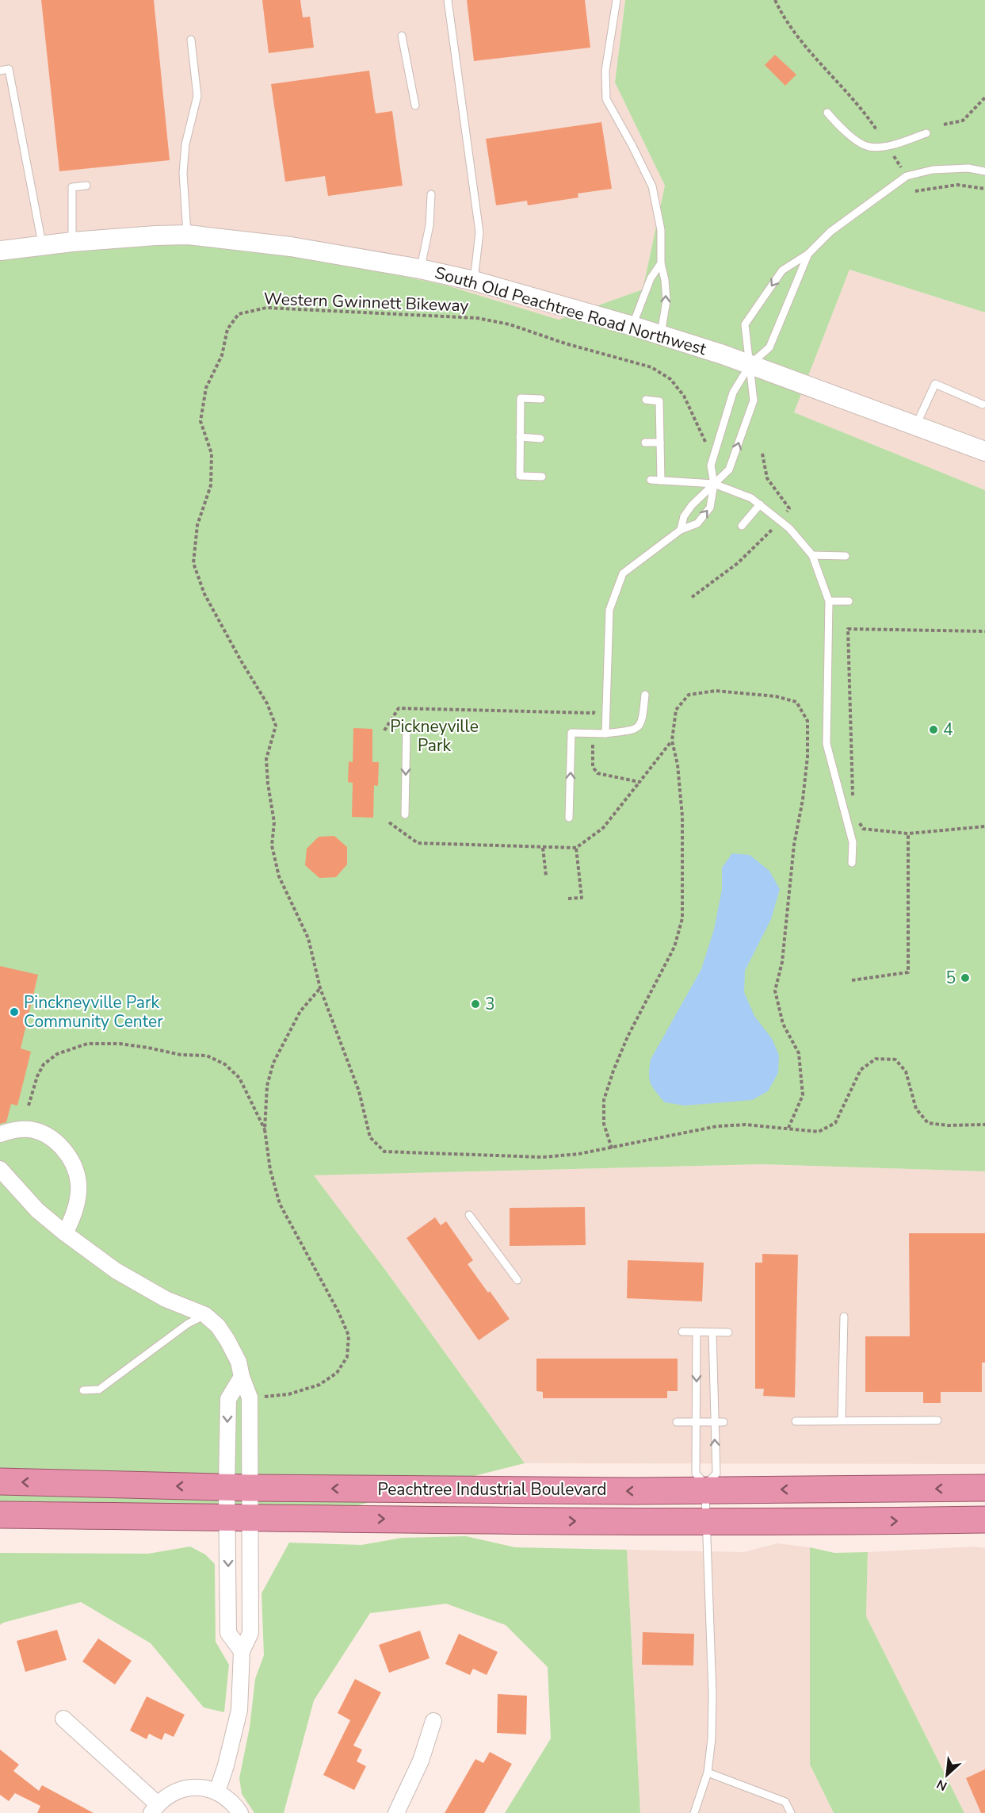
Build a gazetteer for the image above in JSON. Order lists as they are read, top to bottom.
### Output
{
  "streets": {
    "highway": ["Peachtree Industrial Boulevard"],
    "street": ["South Old Peachtree Road Northwest"],
    "path": ["Western Gwinnett Bikeway"]
  },
  "parks": ["Pickneyville Park"],
  "places": [
    "4",
    "5",
    "3",
    "Pinckneyville Park Community Center"
  ],
  "north": "bottom left"
}
